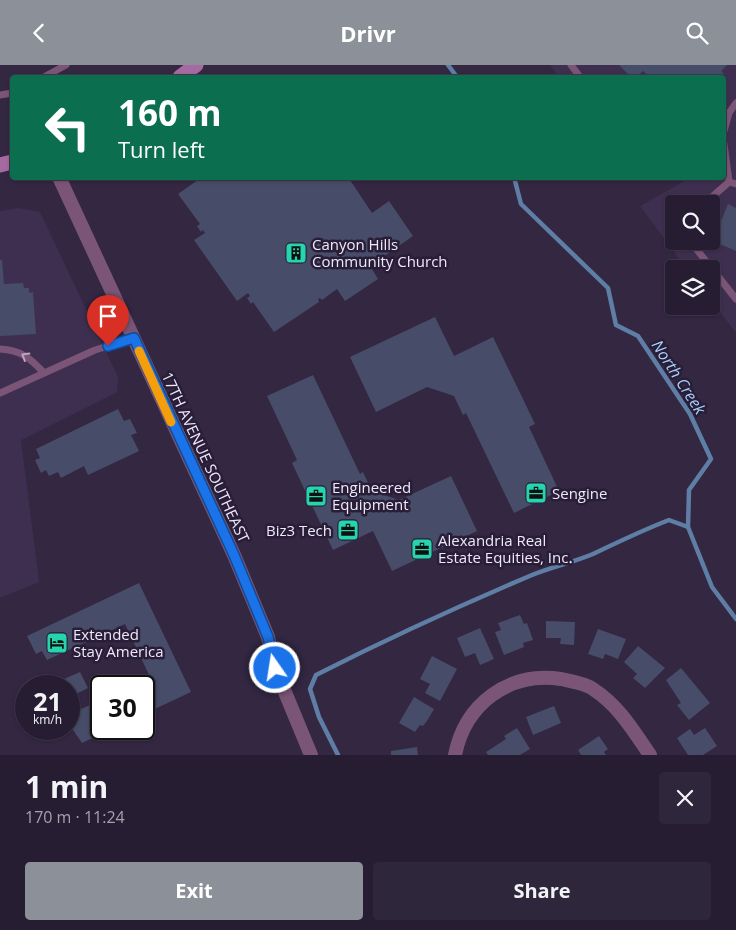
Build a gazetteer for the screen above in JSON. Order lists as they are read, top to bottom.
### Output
{
  "streets": {
    "street": ["17TH AVENUE SOUTHEAST"]
  },
  "water": ["North Creek"],
  "places": {
    "building": ["Canyon Hills Community Church"],
    "office": [
      "Sengine",
      "Engineered Equipment",
      "Biz3 Tech",
      "Alexandria Real Estate Equities, Inc."
    ],
    "hotel": ["Extended Stay America"]
  },
  "page": {
    "header": "Drivr",
    "turn": ["160 m", "Turn left"],
    "speed": "21 km/h",
    "limit": "30",
    "heading": ["1 min", "170 m · 11:24"],
    "buttons": ["Exit", "Share"]
  }
}
